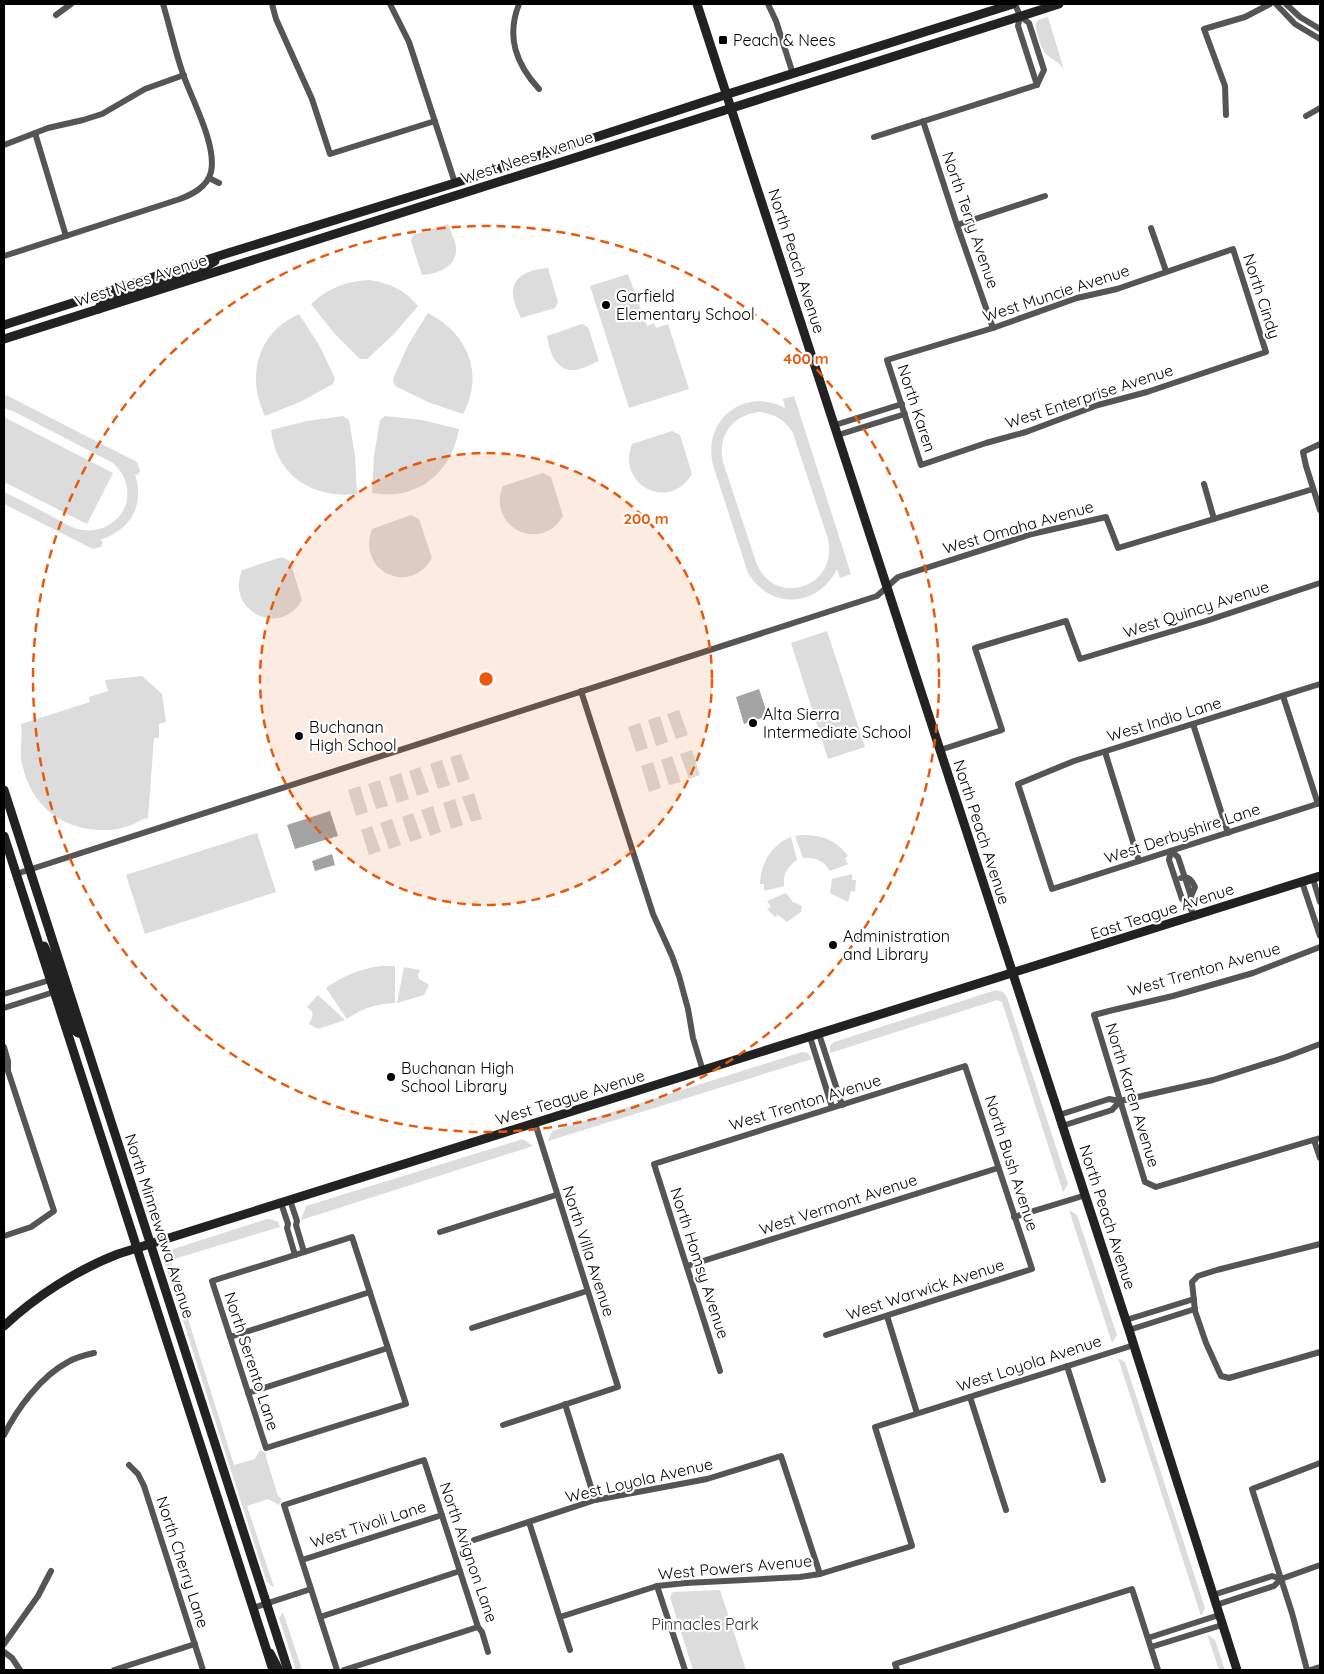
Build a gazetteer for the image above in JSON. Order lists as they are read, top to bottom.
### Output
{
  "streets": {
    "main road": [
      "West Nees Avenue",
      "North Peach Avenue",
      "East Teague Avenue",
      "West Teague Avenue",
      "North Minnewawa Avenue"
    ],
    "street": [
      "North Terry Avenue",
      "West Muncie Avenue",
      "North Cindy",
      "West Enterprise Avenue",
      "North Karen",
      "West Omaha Avenue",
      "West Quincy Avenue",
      "West Indio Lane",
      "West Derbyshire Lane",
      "West Trenton Avenue",
      "North Karen Avenue",
      "North Bush Avenue",
      "West Vermont Avenue",
      "North Villa Avenue",
      "North Homsy Avenue",
      "West Warwick Avenue",
      "North Serento Lane",
      "West Loyola Avenue",
      "West Tivoli Lane",
      "North Avignon Lane",
      "North Cherry Lane",
      "West Powers Avenue"
    ]
  },
  "crossings": [
    ["West Nees Avenue", "North Peach Avenue"],
    ["North Terry Avenue", "West Muncie Avenue"],
    ["North Peach Avenue", "West Omaha Avenue"],
    ["North Peach Avenue", "West Quincy Avenue"],
    ["North Peach Avenue", "East Teague Avenue"],
    ["North Peach Avenue", "West Teague Avenue"],
    ["North Peach Avenue", "West Loyola Avenue"],
    ["West Muncie Avenue", "North Cindy"],
    ["West Muncie Avenue", "North Karen"],
    ["North Cindy", "West Enterprise Avenue"],
    ["West Enterprise Avenue", "North Karen"],
    ["West Indio Lane", "West Derbyshire Lane"],
    ["East Teague Avenue", "West Teague Avenue"],
    ["West Trenton Avenue", "North Karen Avenue"],
    ["West Trenton Avenue", "North Bush Avenue"],
    ["West Trenton Avenue", "North Homsy Avenue"],
    ["West Teague Avenue", "North Minnewawa Avenue"],
    ["West Teague Avenue", "North Villa Avenue"],
    ["North Bush Avenue", "West Vermont Avenue"],
    ["North Bush Avenue", "West Warwick Avenue"],
    ["West Vermont Avenue", "North Homsy Avenue"],
    ["West Loyola Avenue", "West Powers Avenue"],
    ["West Tivoli Lane", "North Avignon Lane"]
  ],
  "parks": ["Pinnacles Park"],
  "places": {
    "transit": ["Peach & Nees"],
    "other": [
      "Garfield Elementary School",
      "Alta Sierra Intermediate School",
      "Buchanan High School",
      "Administration and Library",
      "Buchanan High School Library"
    ]
  },
  "rings": ["400 m", "200 m"]
}
